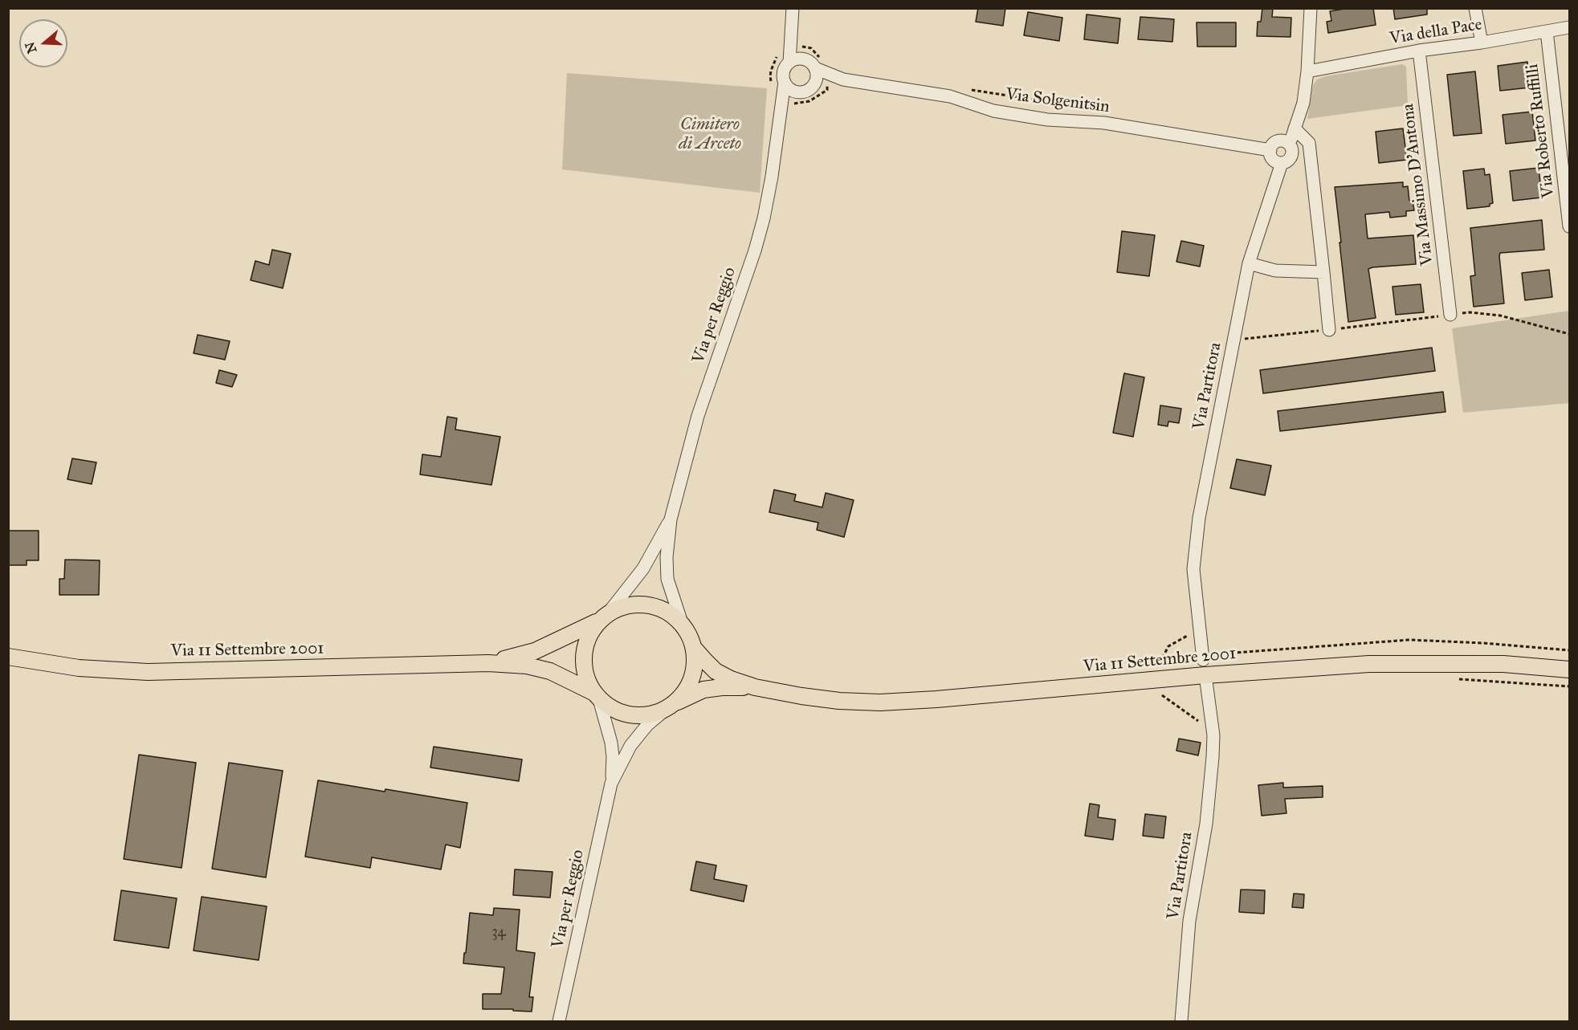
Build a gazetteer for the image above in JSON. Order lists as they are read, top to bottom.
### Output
{
  "streets": {
    "main road": ["Via 11 Settembre 2001"],
    "street": [
      "Via della Pace",
      "Via Solgenitsin",
      "Via Roberto Ruffilli",
      "Via Massimo D'Antona",
      "Via per Reggio",
      "Via Partitora"
    ]
  },
  "crossings": [
    ["Via della Pace", "Via Roberto Ruffilli"],
    ["Via della Pace", "Via Massimo D'Antona"],
    ["Via della Pace", "Via Partitora"],
    ["Via Solgenitsin", "Via per Reggio"],
    ["Via Solgenitsin", "Via Partitora"],
    ["Via per Reggio", "Via 11 Settembre 2001"],
    ["Via Partitora", "Via 11 Settembre 2001"]
  ],
  "parks": ["Cimitero di Arceto"],
  "house_numbers": ["34"],
  "north": "left"
}
